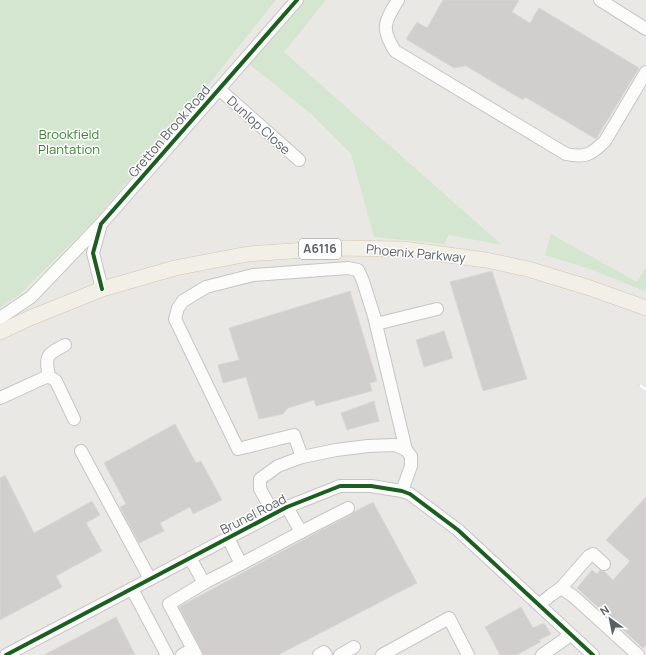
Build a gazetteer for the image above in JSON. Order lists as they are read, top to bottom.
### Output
{
  "streets": {
    "main road": ["A6116", "Phoenix Parkway"],
    "street": ["Dunlop Close", "Gretton Brook Road", "Brunel Road"]
  },
  "crossings": [
    ["Dunlop Close", "Gretton Brook Road"],
    ["Gretton Brook Road", "Phoenix Parkway"]
  ],
  "parks": ["Brookfield Plantation"],
  "north": "top left"
}
